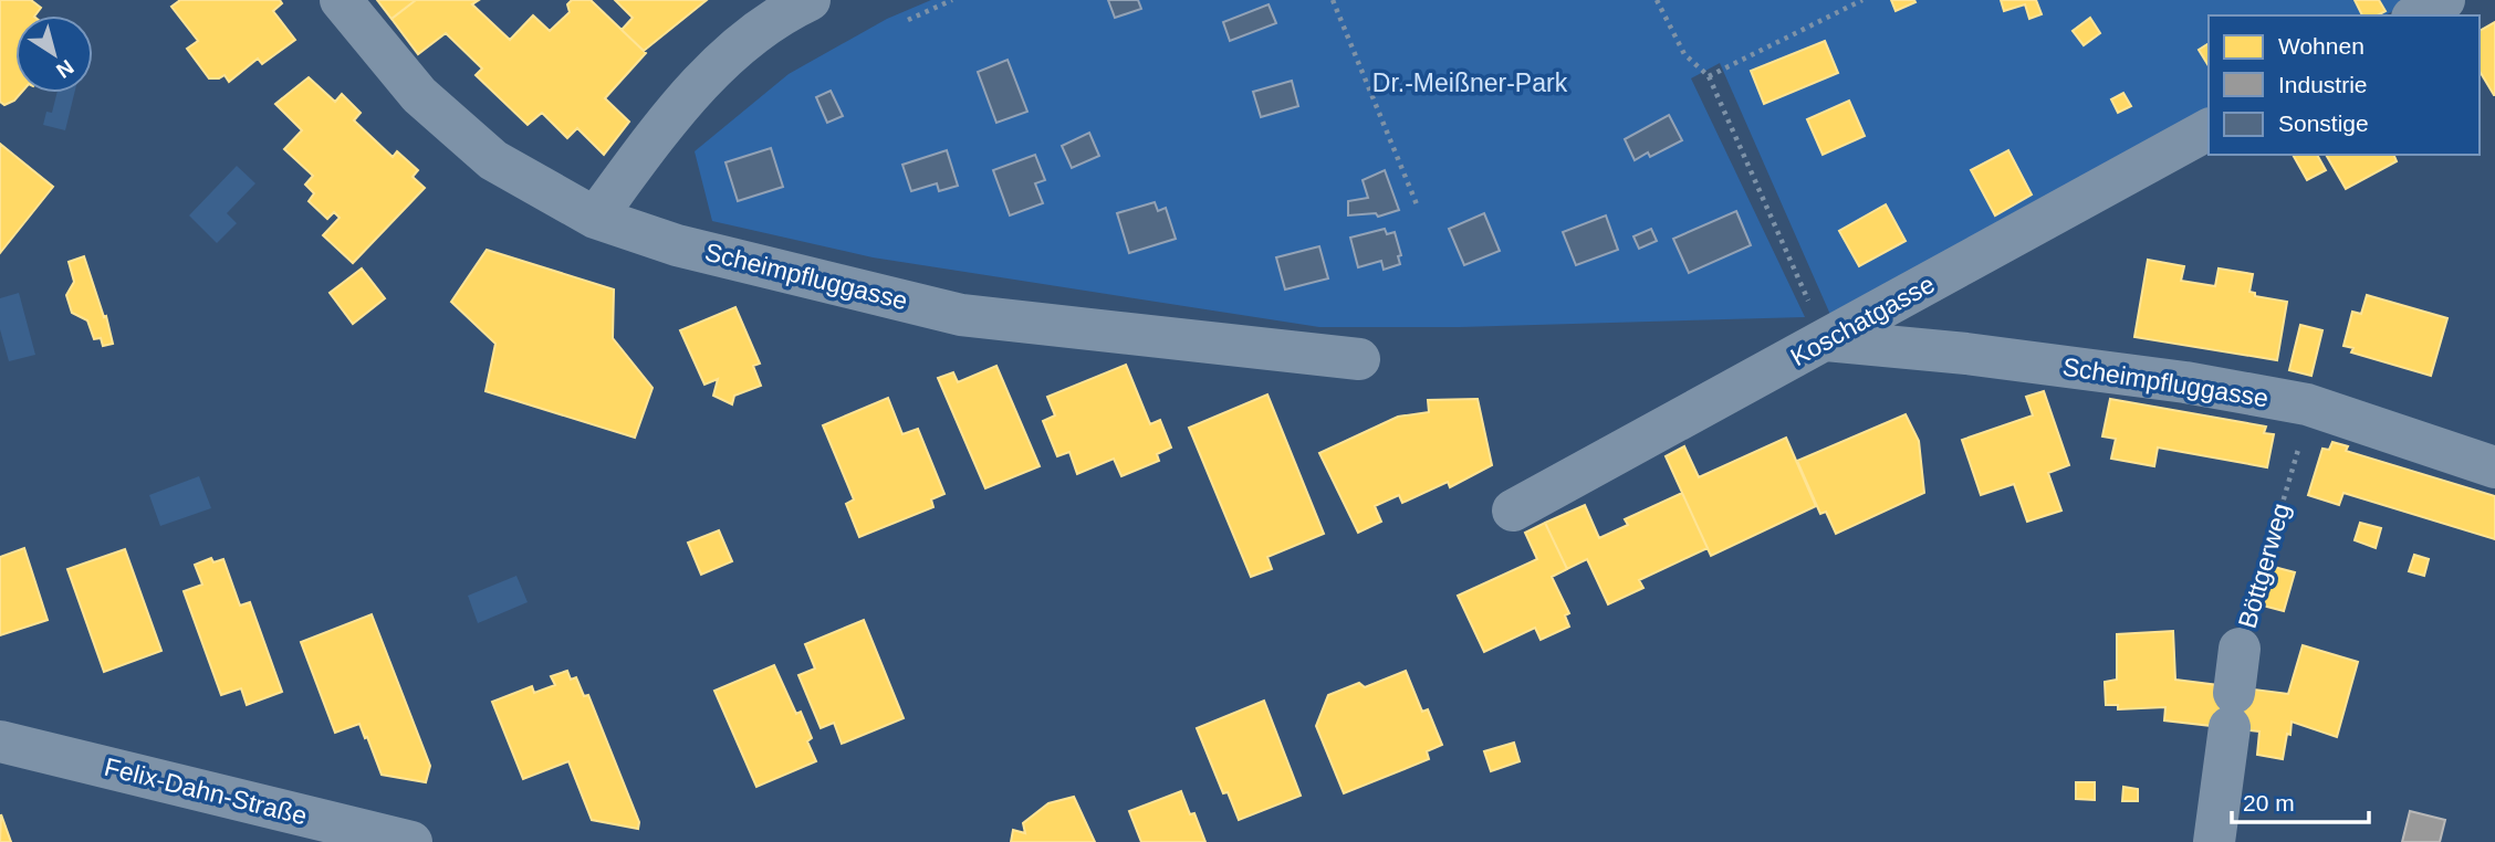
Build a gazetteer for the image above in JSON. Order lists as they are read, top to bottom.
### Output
{
  "streets": {
    "street": [
      "Scheimpfluggasse",
      "Koschatgasse",
      "Böttgerweg",
      "Felix-Dahn-Straße"
    ]
  },
  "crossings": [
    ["Scheimpfluggasse", "Koschatgasse"]
  ],
  "parks": ["Dr.-Meißner-Park"],
  "legend": ["Wohnen", "Industrie", "Sonstige"],
  "scale_bar": "20 m",
  "north": "bottom right"
}
